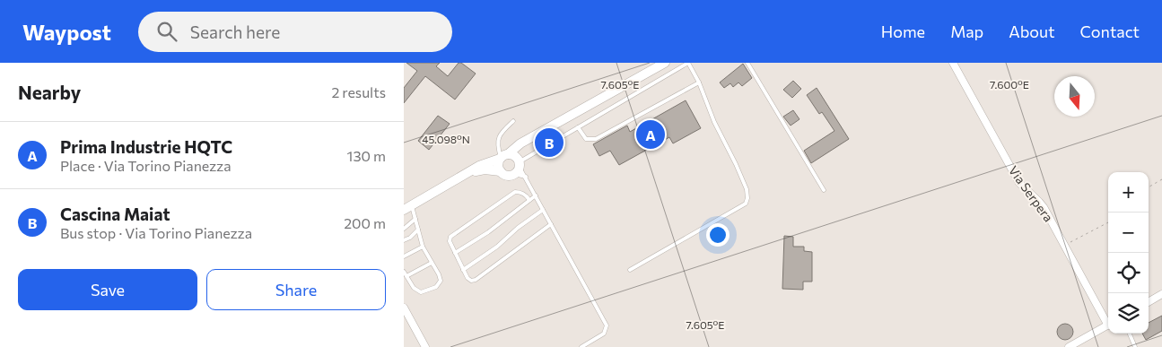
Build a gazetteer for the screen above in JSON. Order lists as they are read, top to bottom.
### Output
{
  "streets": {
    "street": ["Via Serpera"]
  },
  "north": "bottom",
  "page": {
    "header": "Waypost",
    "search": "Search here",
    "nav": [
      "Home",
      "Map",
      "About",
      "Contact"
    ],
    "heading": ["Nearby", "2 results"],
    "pins": ["A", "B"],
    "list": [
      {
        "mark": "A",
        "name": "Prima Industrie HQTC",
        "note": "Place · Via Torino Pianezza",
        "value": "130 m"
      },
      {
        "mark": "B",
        "name": "Cascina Maiat",
        "note": "Bus stop · Via Torino Pianezza",
        "value": "200 m"
      }
    ],
    "map_buttons": ["+", "−"],
    "buttons": ["Save", "Share"]
  },
  "coordinates": ["7.605°E", "7.600°E", "45.098°N"]
}
